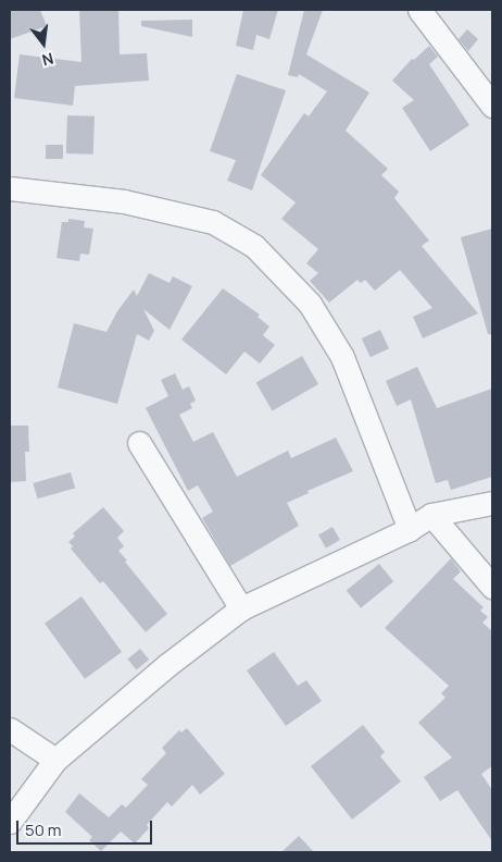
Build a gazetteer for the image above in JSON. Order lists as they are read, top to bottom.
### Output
{
  "scale_bar": "50 m",
  "north": "bottom"
}
